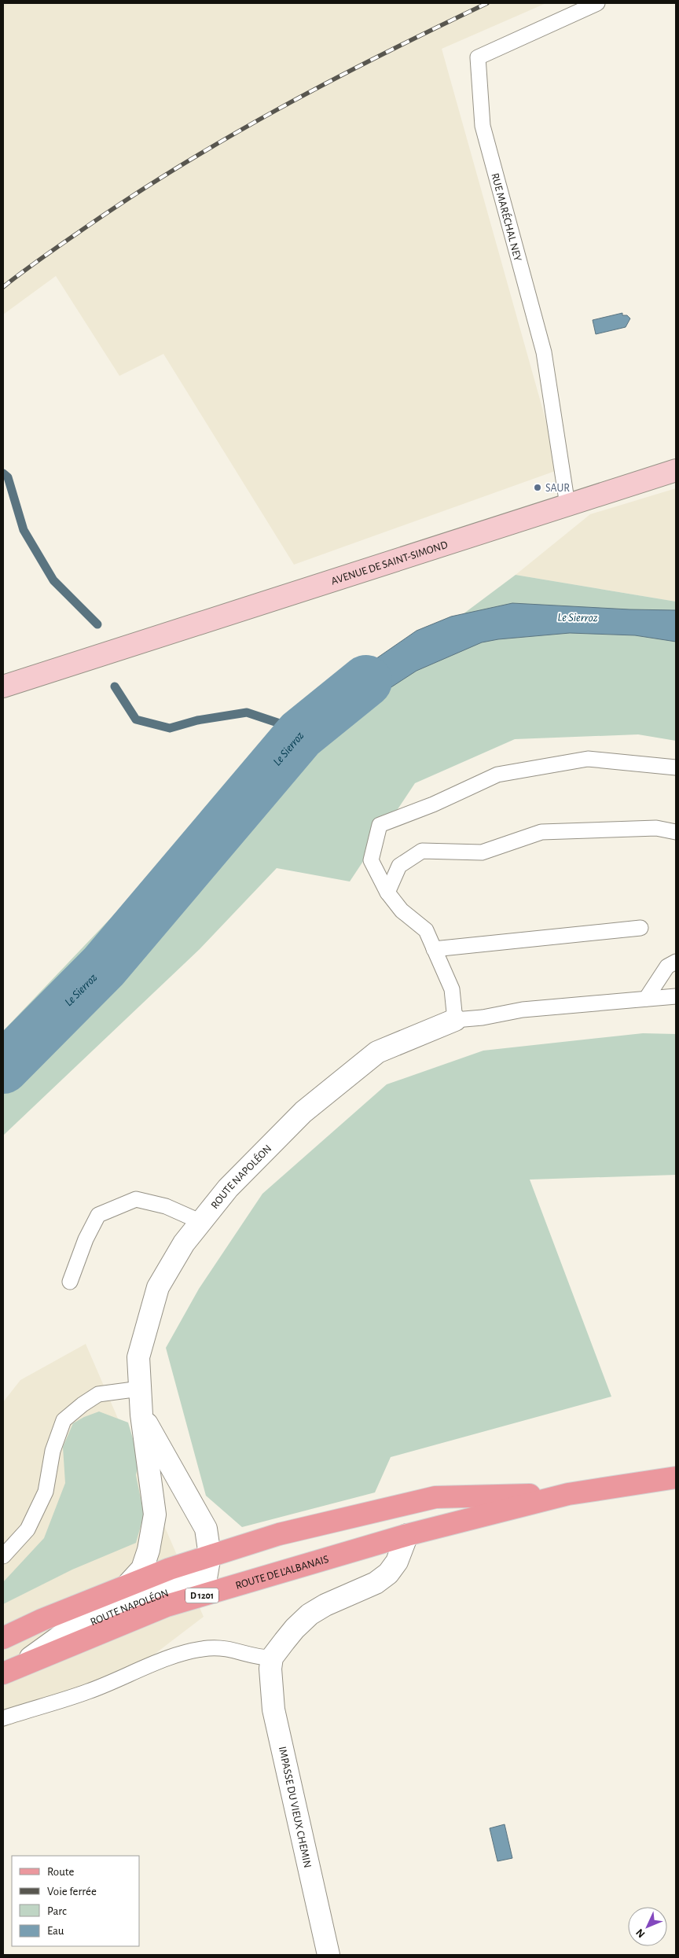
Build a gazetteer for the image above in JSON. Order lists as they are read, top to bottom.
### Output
{
  "streets": {
    "main road": ["AVENUE DE SAINT-SIMOND", "ROUTE DE L'ALBANAIS", "D 1201"],
    "street": ["ROUTE NAPOLÉON", "IMPASSE DU VIEUX CHEMIN"],
    "lane": ["RUE MARÉCHAL NEY"]
  },
  "crossings": [
    ["RUE MARÉCHAL NEY", "AVENUE DE SAINT-SIMOND"],
    ["ROUTE NAPOLÉON", "ROUTE DE L'ALBANAIS"]
  ],
  "water": ["Le Sierroz"],
  "places": ["SAUR"],
  "legend": [
    "Route",
    "Voie ferrée",
    "Parc",
    "Eau"
  ],
  "north": "bottom left"
}
